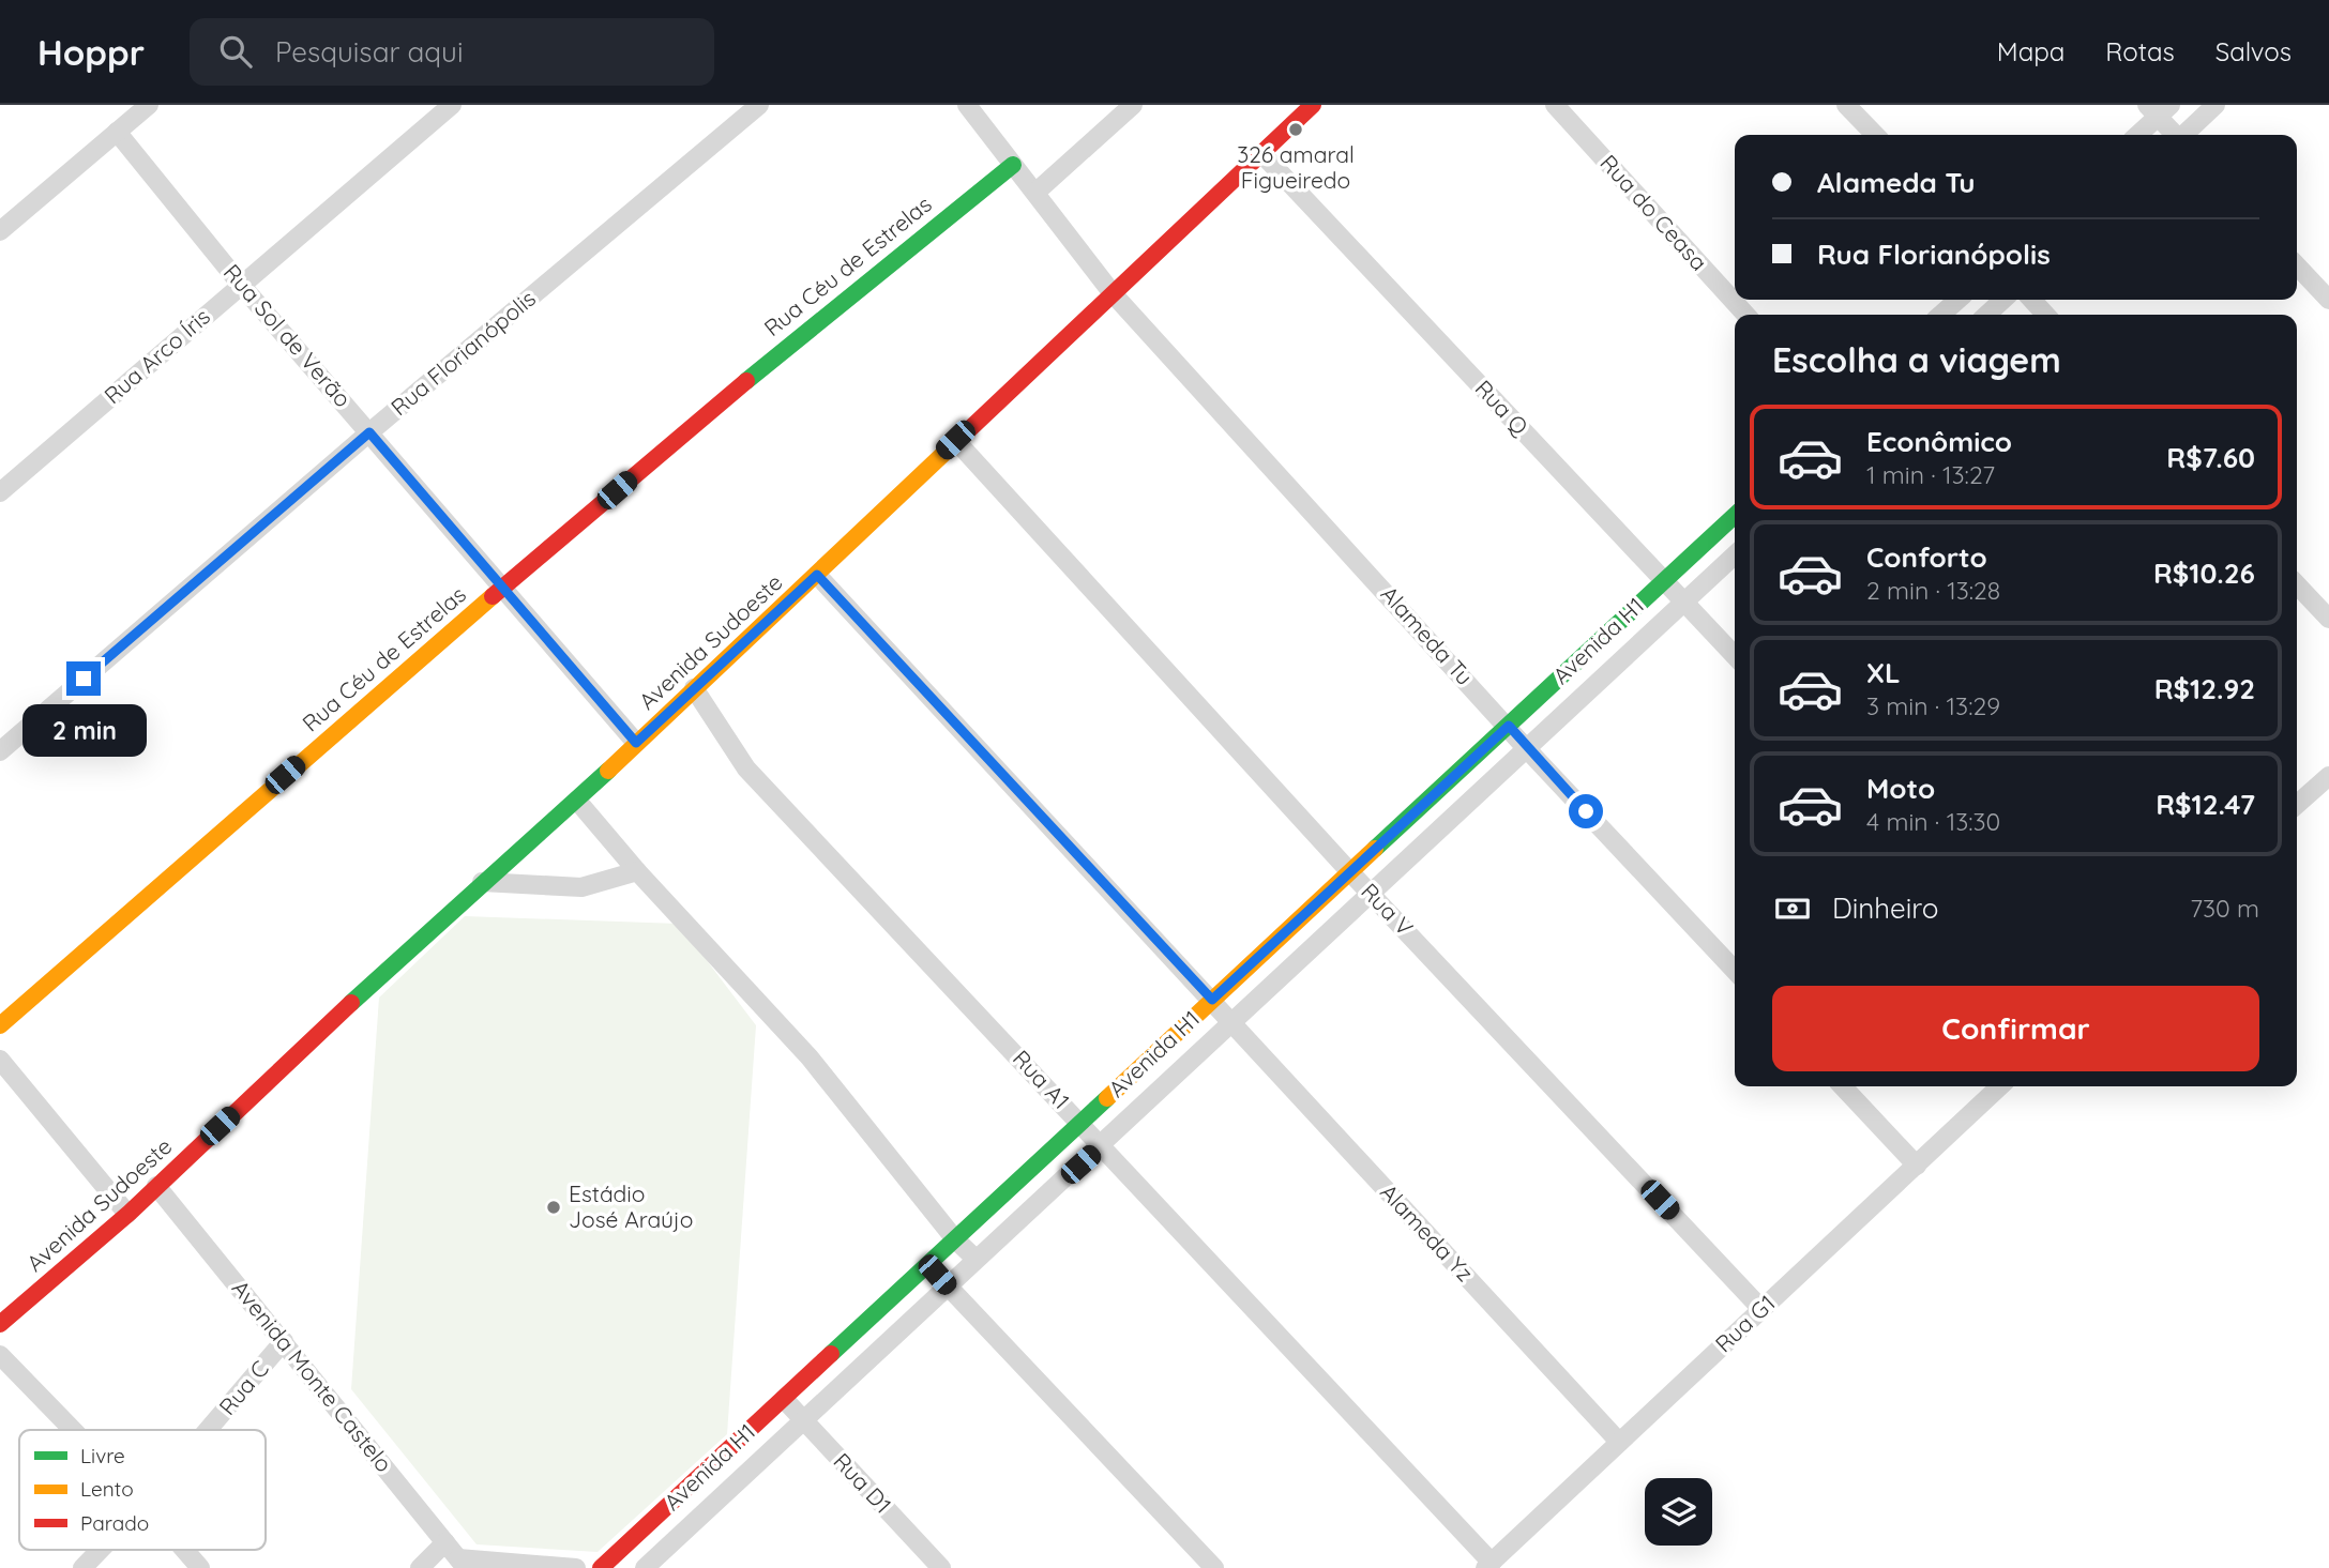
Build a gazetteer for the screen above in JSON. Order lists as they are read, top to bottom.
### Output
{
  "streets": {
    "street": [
      "Rua do Ceasa",
      "Rua Céu de Estrelas",
      "Rua Sol de Verão",
      "Rua Florianópolis",
      "Rua Arco Íris",
      "Rua Q",
      "Alameda Tu",
      "Avenida H1",
      "Avenida Sudoeste",
      "Rua V",
      "Rua A1",
      "Alameda Yz",
      "Rua G1",
      "Avenida Monte Castelo",
      "Rua C",
      "Rua D1"
    ]
  },
  "crossings": [
    ["Rua Céu de Estrelas", "Rua Sol de Verão"],
    ["Rua Céu de Estrelas", "Alameda Tu"],
    ["Rua Sol de Verão", "Rua Florianópolis"],
    ["Rua Sol de Verão", "Rua Arco Íris"],
    ["Rua Sol de Verão", "Avenida Sudoeste"],
    ["Rua Q", "Avenida H1"],
    ["Rua Q", "Avenida Sudoeste"],
    ["Alameda Tu", "Avenida H1"],
    ["Alameda Tu", "Avenida Sudoeste"],
    ["Avenida H1", "Rua V"],
    ["Avenida H1", "Rua A1"],
    ["Avenida H1", "Alameda Yz"],
    ["Avenida H1", "Rua D1"],
    ["Avenida Sudoeste", "Rua V"],
    ["Avenida Sudoeste", "Rua A1"],
    ["Avenida Sudoeste", "Alameda Yz"],
    ["Avenida Sudoeste", "Avenida Monte Castelo"],
    ["Rua V", "Rua G1"],
    ["Rua A1", "Rua G1"],
    ["Alameda Yz", "Rua G1"],
    ["Avenida Monte Castelo", "Rua C"]
  ],
  "places": ["326 amaral Figueiredo", "Estádio José Araújo"],
  "legend": ["Livre", "Lento", "Parado"],
  "page": {
    "header": "Hoppr",
    "search": "Pesquisar aqui",
    "nav": ["Mapa", "Rotas", "Salvos"],
    "banner": ["Alameda Tu", "Rua Florianópolis"],
    "heading": "Escolha a viagem",
    "list": [
      {
        "name": "Econômico",
        "note": "1 min · 13:27",
        "value": "R$7.60"
      },
      {
        "name": "Conforto",
        "note": "2 min · 13:28",
        "value": "R$10.26"
      },
      {
        "name": "XL",
        "note": "3 min · 13:29",
        "value": "R$12.92"
      },
      {
        "name": "Moto",
        "note": "4 min · 13:30",
        "value": "R$12.47"
      }
    ],
    "bubble": "2 min",
    "pay": ["Dinheiro", "730 m"],
    "buttons": "Confirmar"
  }
}
